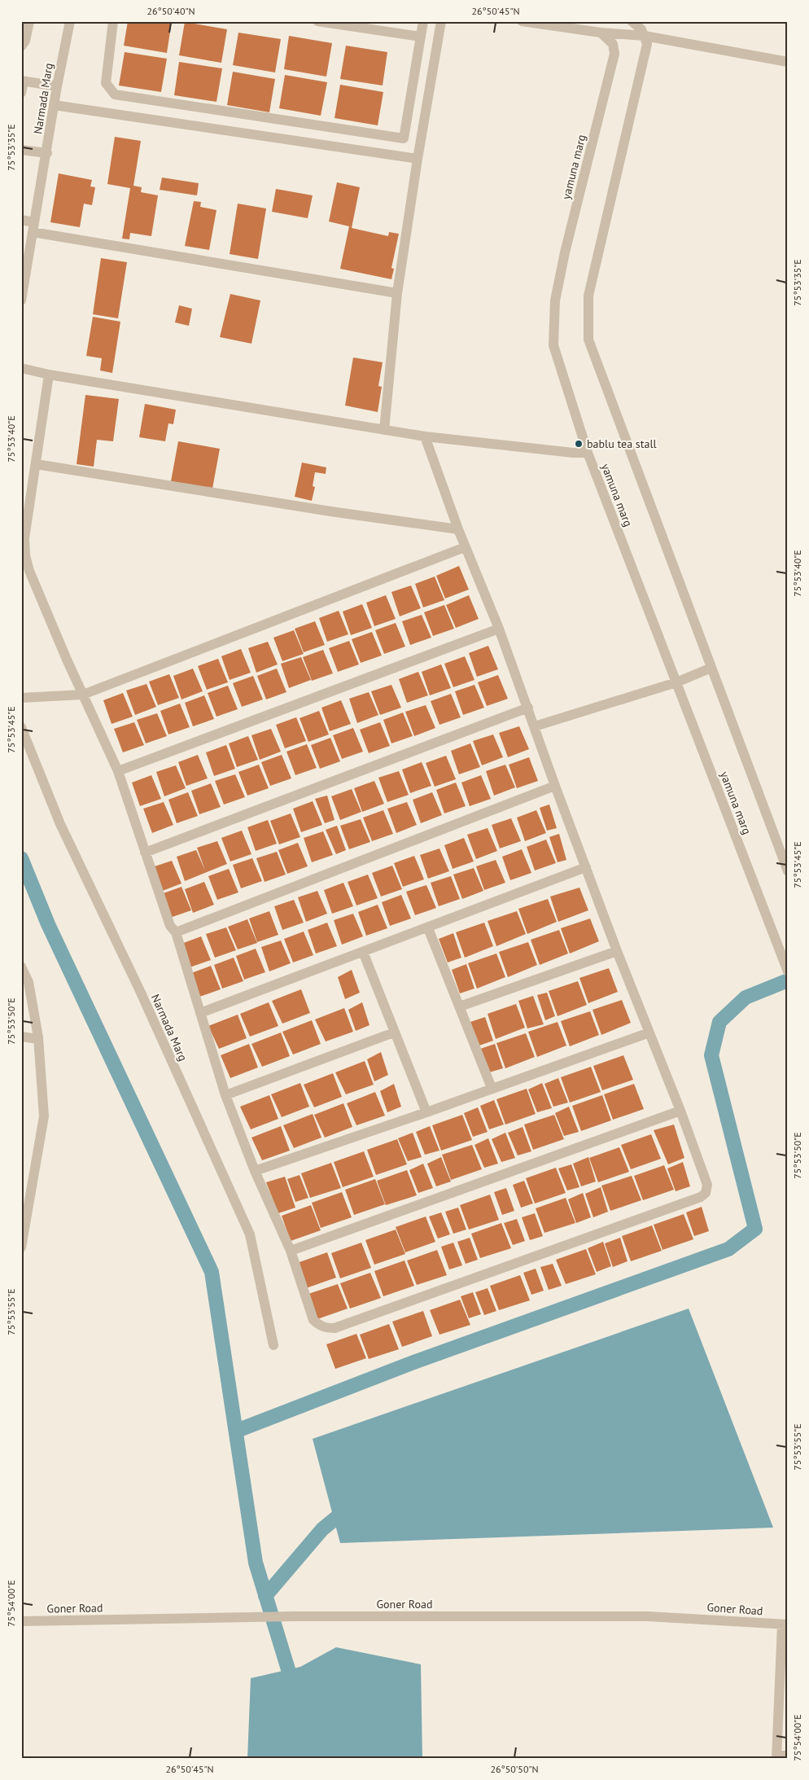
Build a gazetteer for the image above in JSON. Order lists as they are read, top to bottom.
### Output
{
  "streets": {
    "street": ["Narmada Marg", "yamuna marg", "Goner Road"]
  },
  "places": ["bablu tea stall"],
  "coordinates": [
    "26°50'40\"N",
    "26°50'45\"N",
    "75°53'35\"E",
    "75°53'40\"E",
    "75°53'45\"E",
    "75°53'50\"E",
    "75°53'55\"E",
    "75°54'00\"E",
    "26°50'50\"N"
  ]
}
